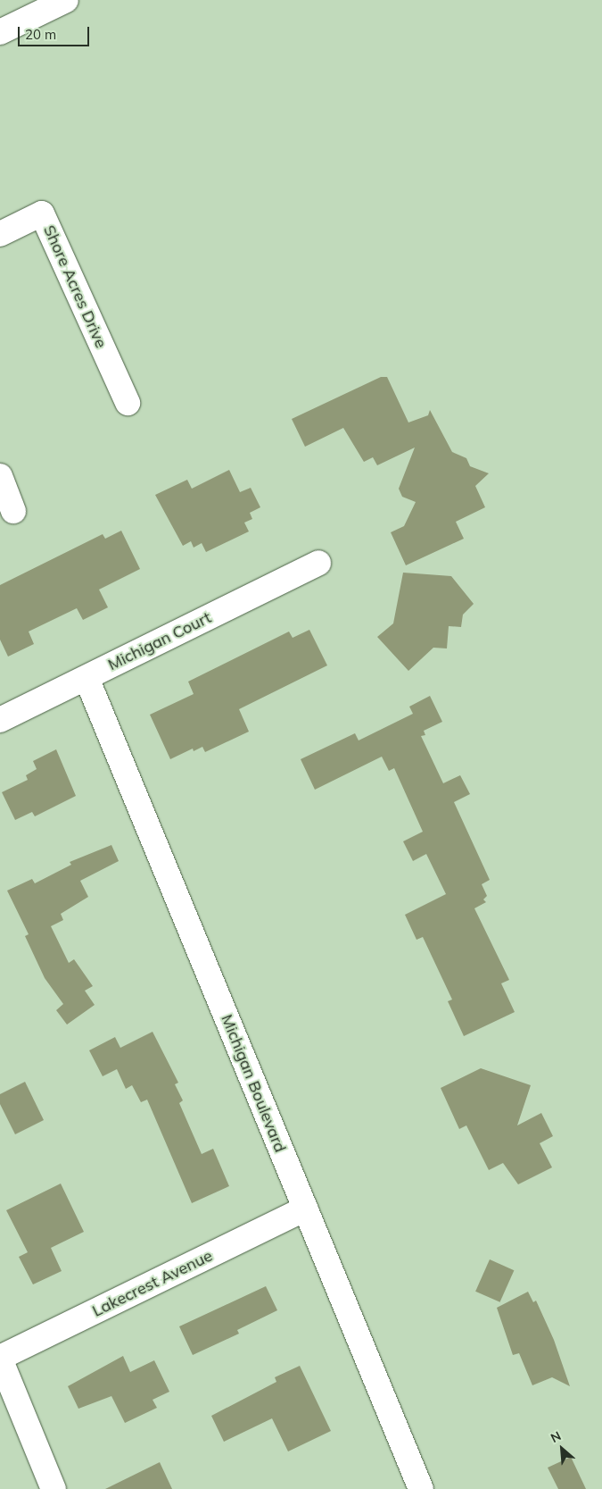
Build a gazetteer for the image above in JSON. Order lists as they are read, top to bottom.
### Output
{
  "streets": {
    "street": [
      "Shore Acres Drive",
      "Michigan Court",
      "Michigan Boulevard",
      "Lakecrest Avenue"
    ]
  },
  "crossings": [
    ["Michigan Court", "Michigan Boulevard"],
    ["Michigan Boulevard", "Lakecrest Avenue"]
  ],
  "scale_bar": "20 m",
  "north": "top left"
}
